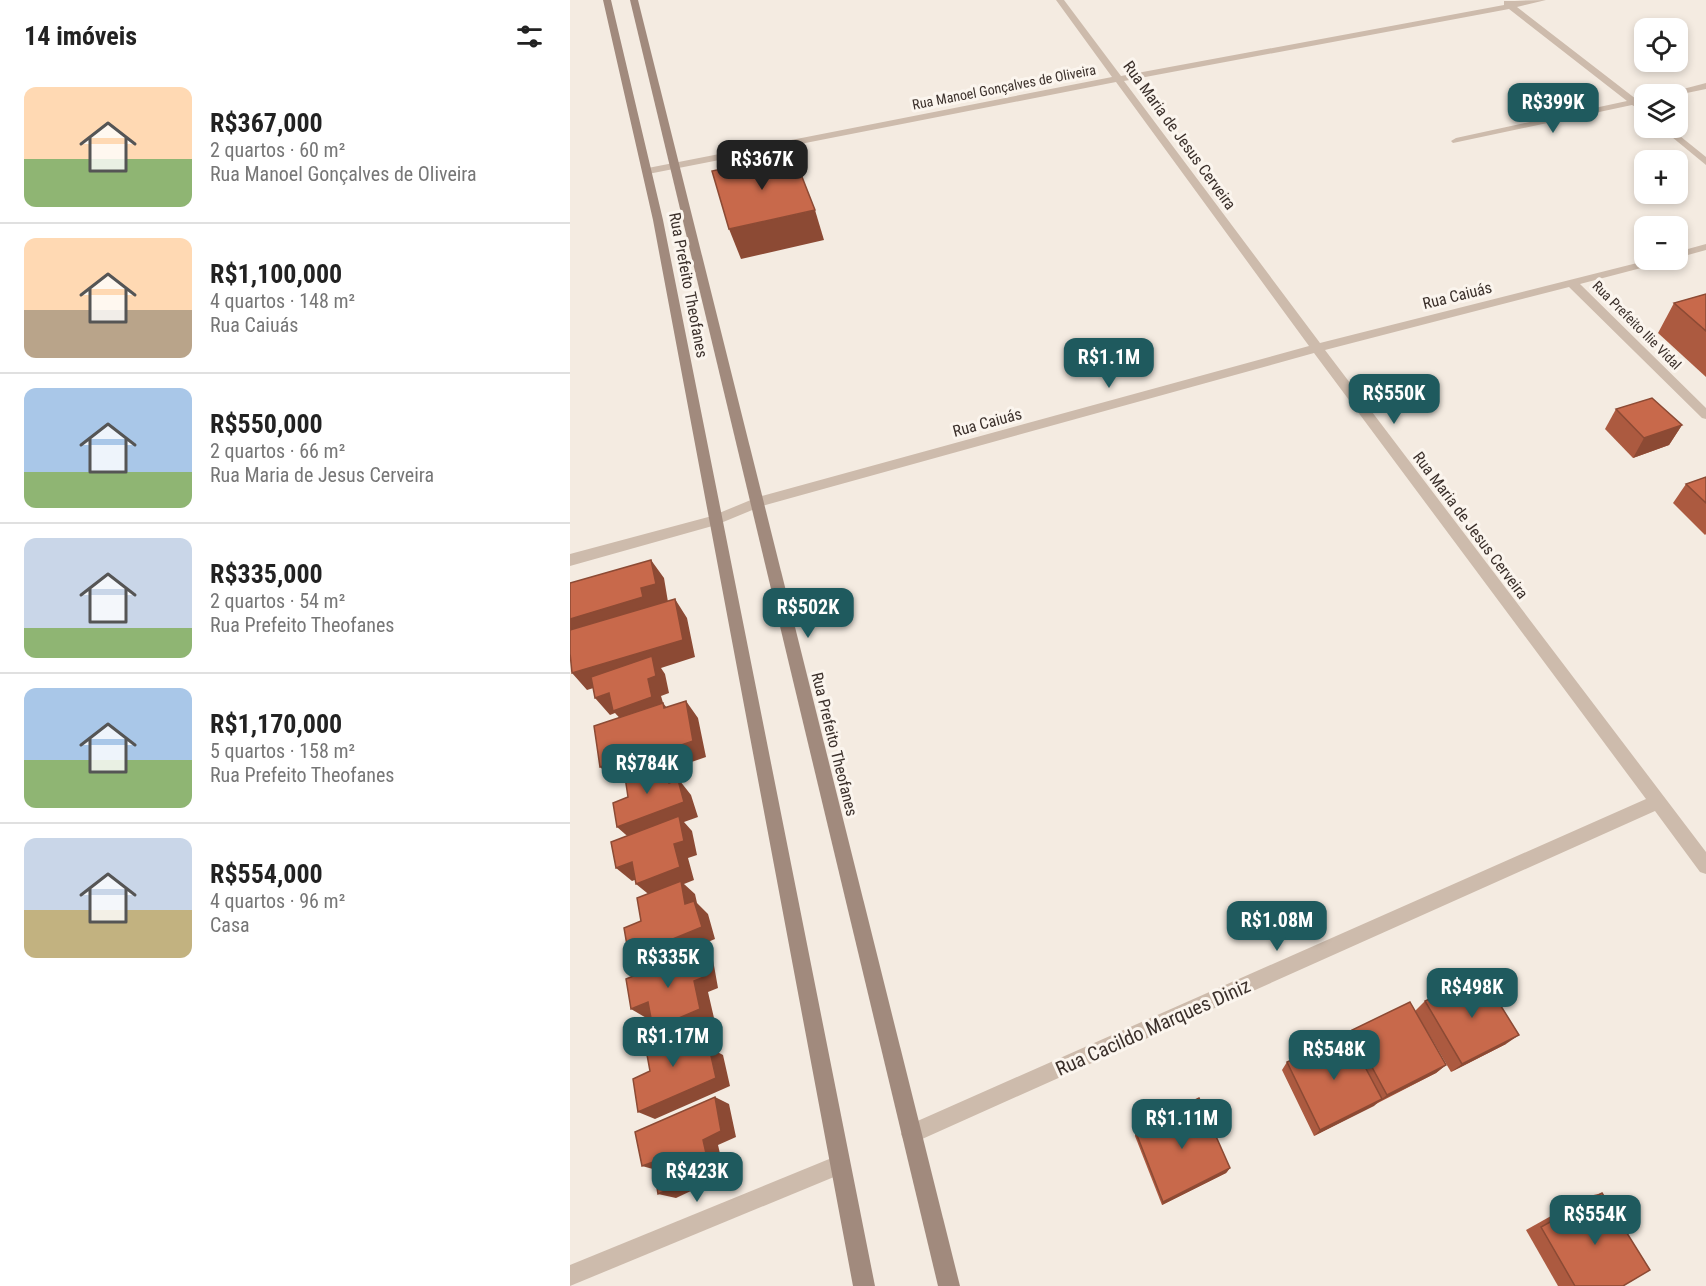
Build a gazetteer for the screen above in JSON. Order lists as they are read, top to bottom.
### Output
{
  "streets": {
    "main road": ["Rua Prefeito Theofanes"],
    "street": [
      "Rua Manoel Gonçalves de Oliveira",
      "Rua Maria de Jesus Cerveira",
      "Rua Caiuás",
      "Rua Prefeito Ilie Vidal",
      "Rua Cacildo Marques Diniz"
    ]
  },
  "crossings": [
    ["Rua Manoel Gonçalves de Oliveira", "Rua Maria de Jesus Cerveira"],
    ["Rua Manoel Gonçalves de Oliveira", "Rua Prefeito Theofanes"],
    ["Rua Maria de Jesus Cerveira", "Rua Caiuás"],
    ["Rua Maria de Jesus Cerveira", "Rua Cacildo Marques Diniz"],
    ["Rua Prefeito Theofanes", "Rua Caiuás"],
    ["Rua Prefeito Theofanes", "Rua Cacildo Marques Diniz"],
    ["Rua Caiuás", "Rua Prefeito Ilie Vidal"]
  ],
  "page": {
    "heading": "14 imóveis",
    "map_buttons": ["+", "−"],
    "list": [
      {
        "name": "R$367,000",
        "note": "2 quartos · 60 m² · Rua Manoel Gonçalves de Oliveira"
      },
      {
        "name": "R$1,100,000",
        "note": "4 quartos · 148 m² · Rua Caiuás"
      },
      {
        "name": "R$550,000",
        "note": "2 quartos · 66 m² · Rua Maria de Jesus Cerveira"
      },
      {
        "name": "R$335,000",
        "note": "2 quartos · 54 m² · Rua Prefeito Theofanes"
      },
      {
        "name": "R$1,170,000",
        "note": "5 quartos · 158 m² · Rua Prefeito Theofanes"
      },
      {
        "name": "R$554,000",
        "note": "4 quartos · 96 m² · Casa"
      }
    ],
    "price": [
      "R$399K",
      "R$367K",
      "R$1.1M",
      "R$550K",
      "R$502K",
      "R$784K",
      "R$1.08M",
      "R$335K",
      "R$498K",
      "R$1.17M",
      "R$548K",
      "R$1.11M",
      "R$423K",
      "R$554K"
    ]
  }
}
